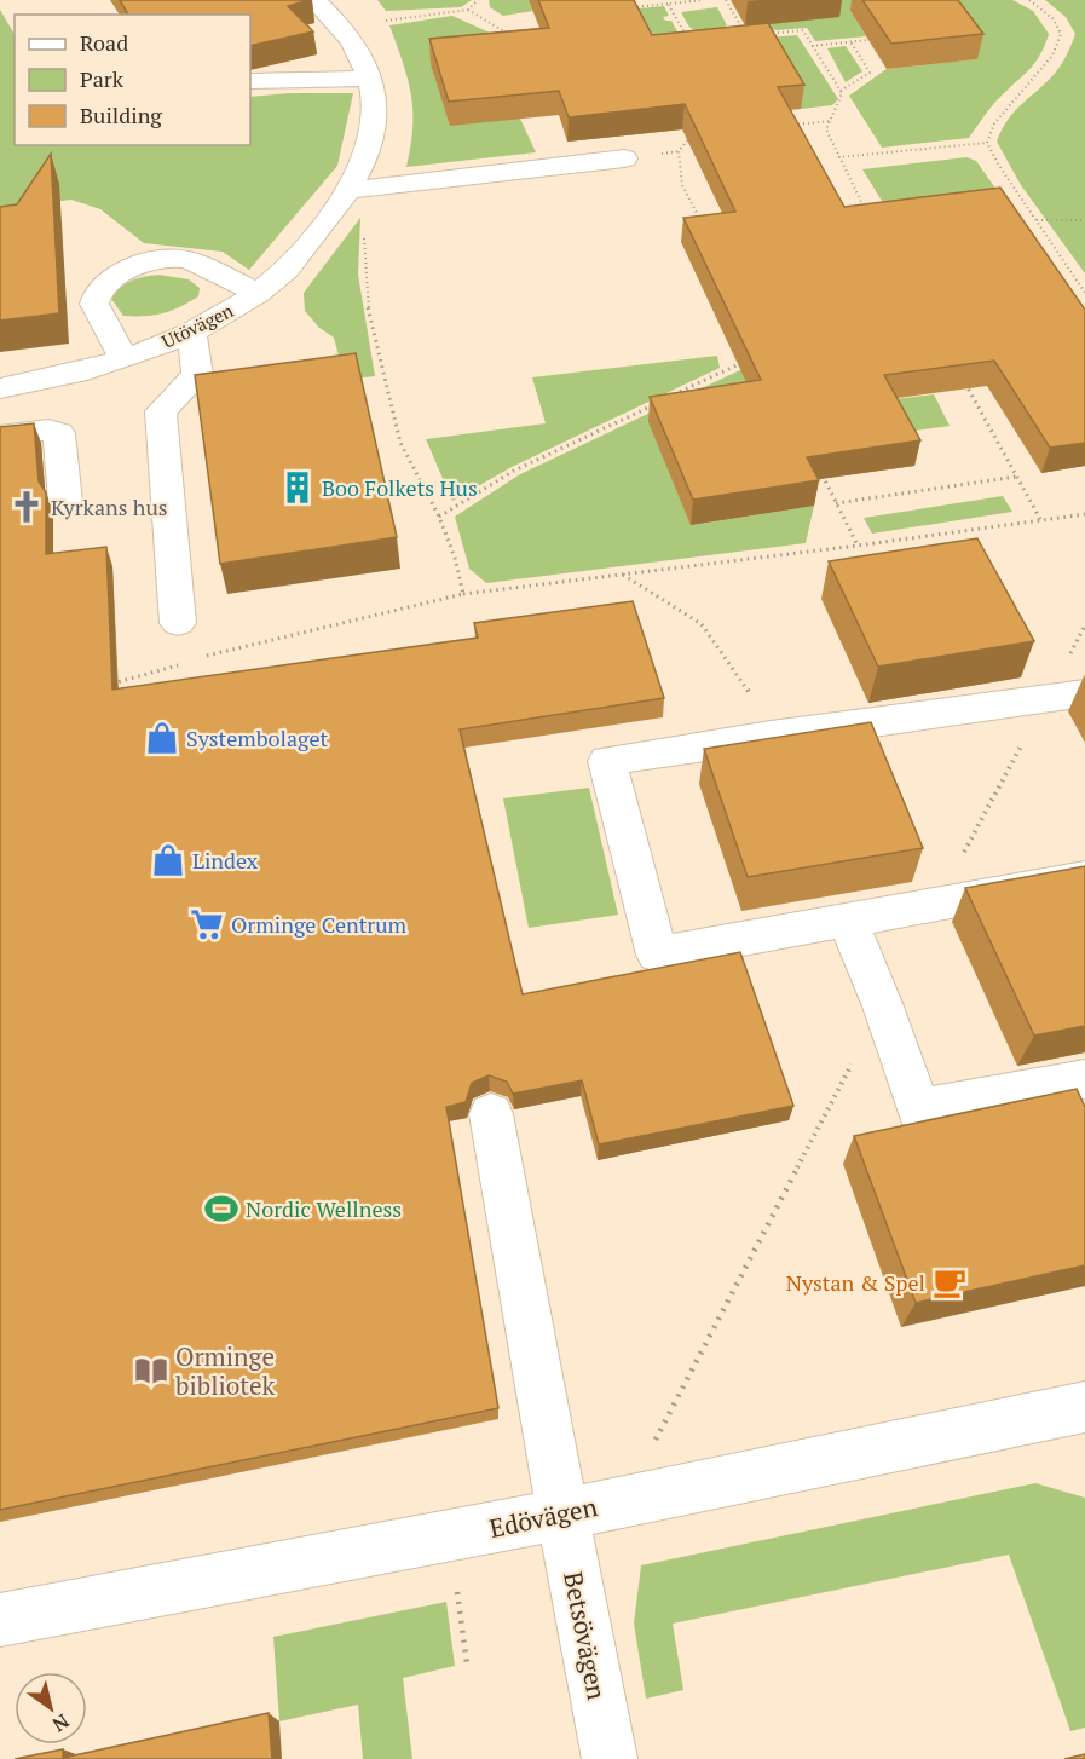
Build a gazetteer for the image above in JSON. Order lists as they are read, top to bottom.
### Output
{
  "streets": {
    "street": ["Utövägen", "Edövägen", "Betsövägen"]
  },
  "crossings": [
    ["Edövägen", "Betsövägen"]
  ],
  "places": {
    "building": ["Boo Folkets Hus"],
    "church": ["Kyrkans hus"],
    "shop": ["Systembolaget", "Lindex"],
    "supermarket": ["Orminge Centrum"],
    "sports": ["Nordic Wellness"],
    "cafe": ["Nystan & Spel"],
    "library": ["Orminge bibliotek"]
  },
  "legend": ["Road", "Park", "Building"],
  "north": "bottom right"
}
